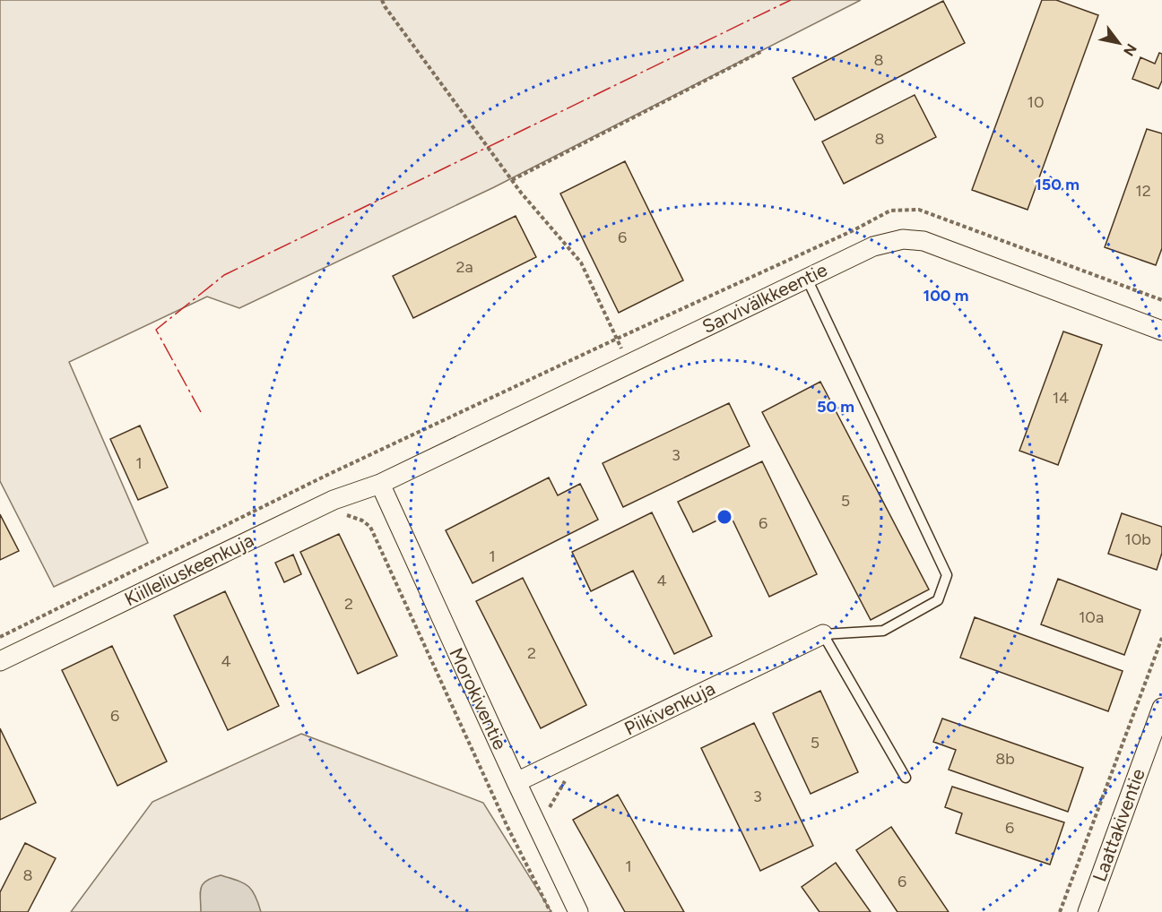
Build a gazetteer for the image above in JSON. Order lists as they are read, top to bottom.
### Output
{
  "streets": {
    "street": [
      "Sarvivälkkeentie",
      "Kiilleliuskeenkuja",
      "Morokiventie",
      "Piikivenkuja",
      "Laattakiventie"
    ]
  },
  "crossings": [
    ["Sarvivälkkeentie", "Kiilleliuskeenkuja"],
    ["Sarvivälkkeentie", "Morokiventie"],
    ["Kiilleliuskeenkuja", "Morokiventie"],
    ["Morokiventie", "Piikivenkuja"]
  ],
  "house_numbers": [
    "8",
    "10",
    "8",
    "12",
    "6",
    "2a",
    "14",
    "3",
    "1",
    "5",
    "6",
    "10b",
    "1",
    "4",
    "2",
    "10a",
    "2",
    "4",
    "6",
    "5",
    "8b",
    "3",
    "6",
    "1",
    "8",
    "6"
  ],
  "north": "bottom right",
  "rings": ["150 m", "100 m", "50 m"]
}
